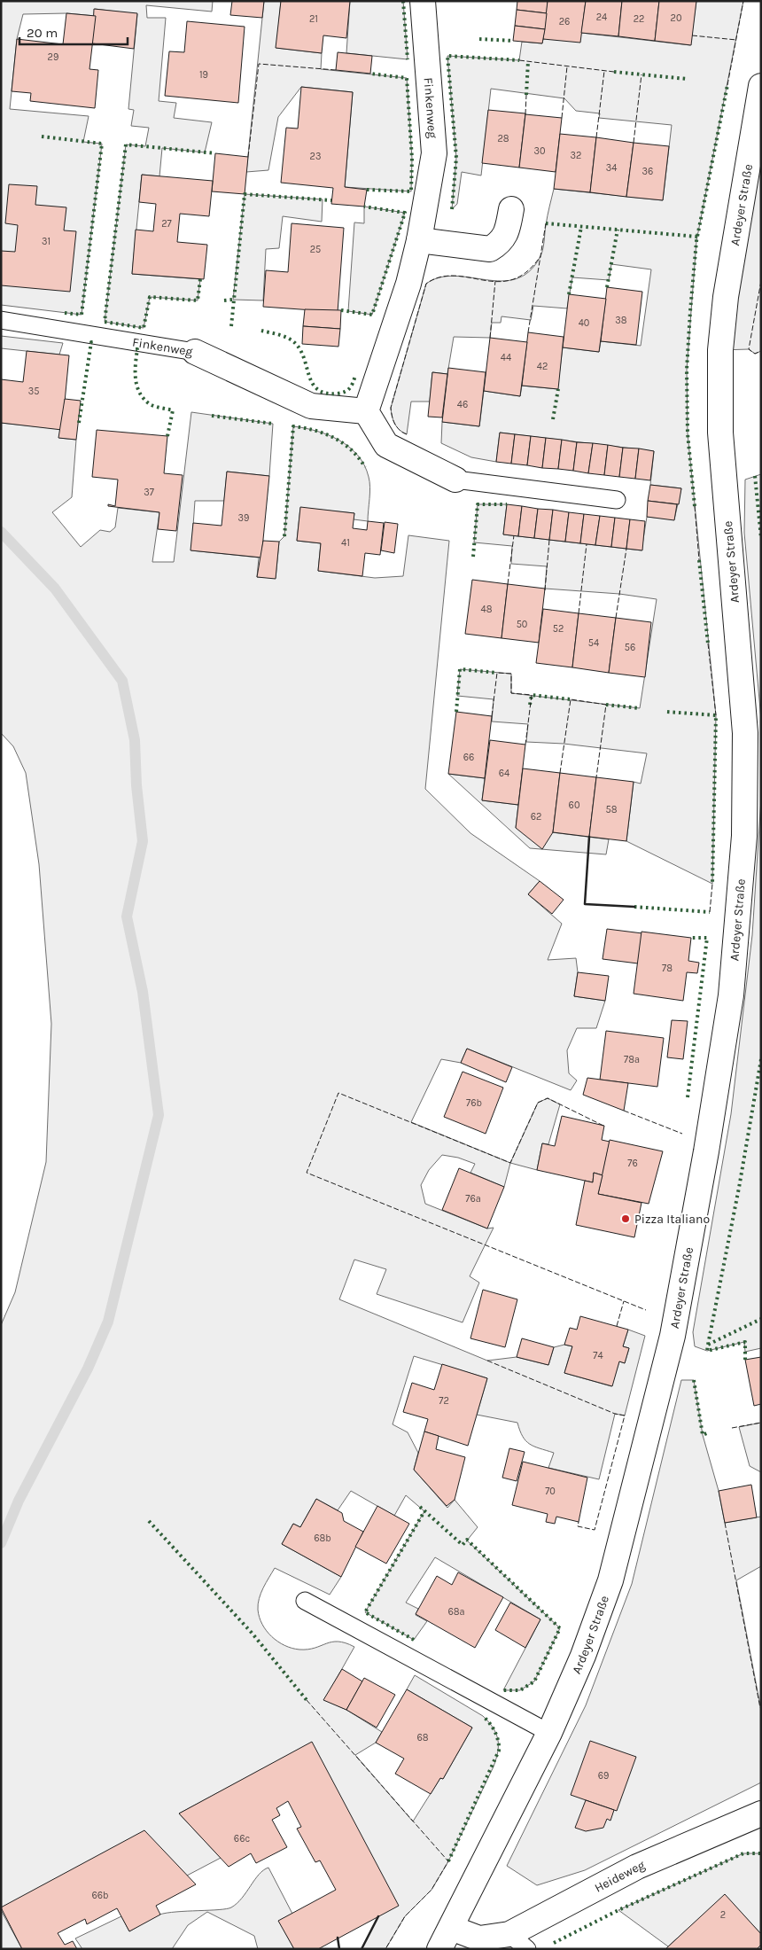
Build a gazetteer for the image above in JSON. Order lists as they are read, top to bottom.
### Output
{
  "streets": {
    "main road": ["Finkenweg", "Ardeyer Straße", "Heideweg"]
  },
  "crossings": [
    ["Ardeyer Straße", "Heideweg"]
  ],
  "places": ["Pizza Italiano"],
  "house_numbers": [
    "24",
    "20",
    "21",
    "22",
    "26",
    "29",
    "19",
    "28",
    "30",
    "32",
    "23",
    "34",
    "36",
    "27",
    "31",
    "25",
    "38",
    "40",
    "44",
    "42",
    "35",
    "46",
    "37",
    "39",
    "41",
    "48",
    "50",
    "52",
    "54",
    "56",
    "66",
    "64",
    "60",
    "58",
    "62",
    "78",
    "78a",
    "76b",
    "76",
    "76a",
    "74",
    "72",
    "70",
    "68b",
    "68a",
    "68",
    "69",
    "66c",
    "66b",
    "2"
  ],
  "scale_bar": "20 m"
}
